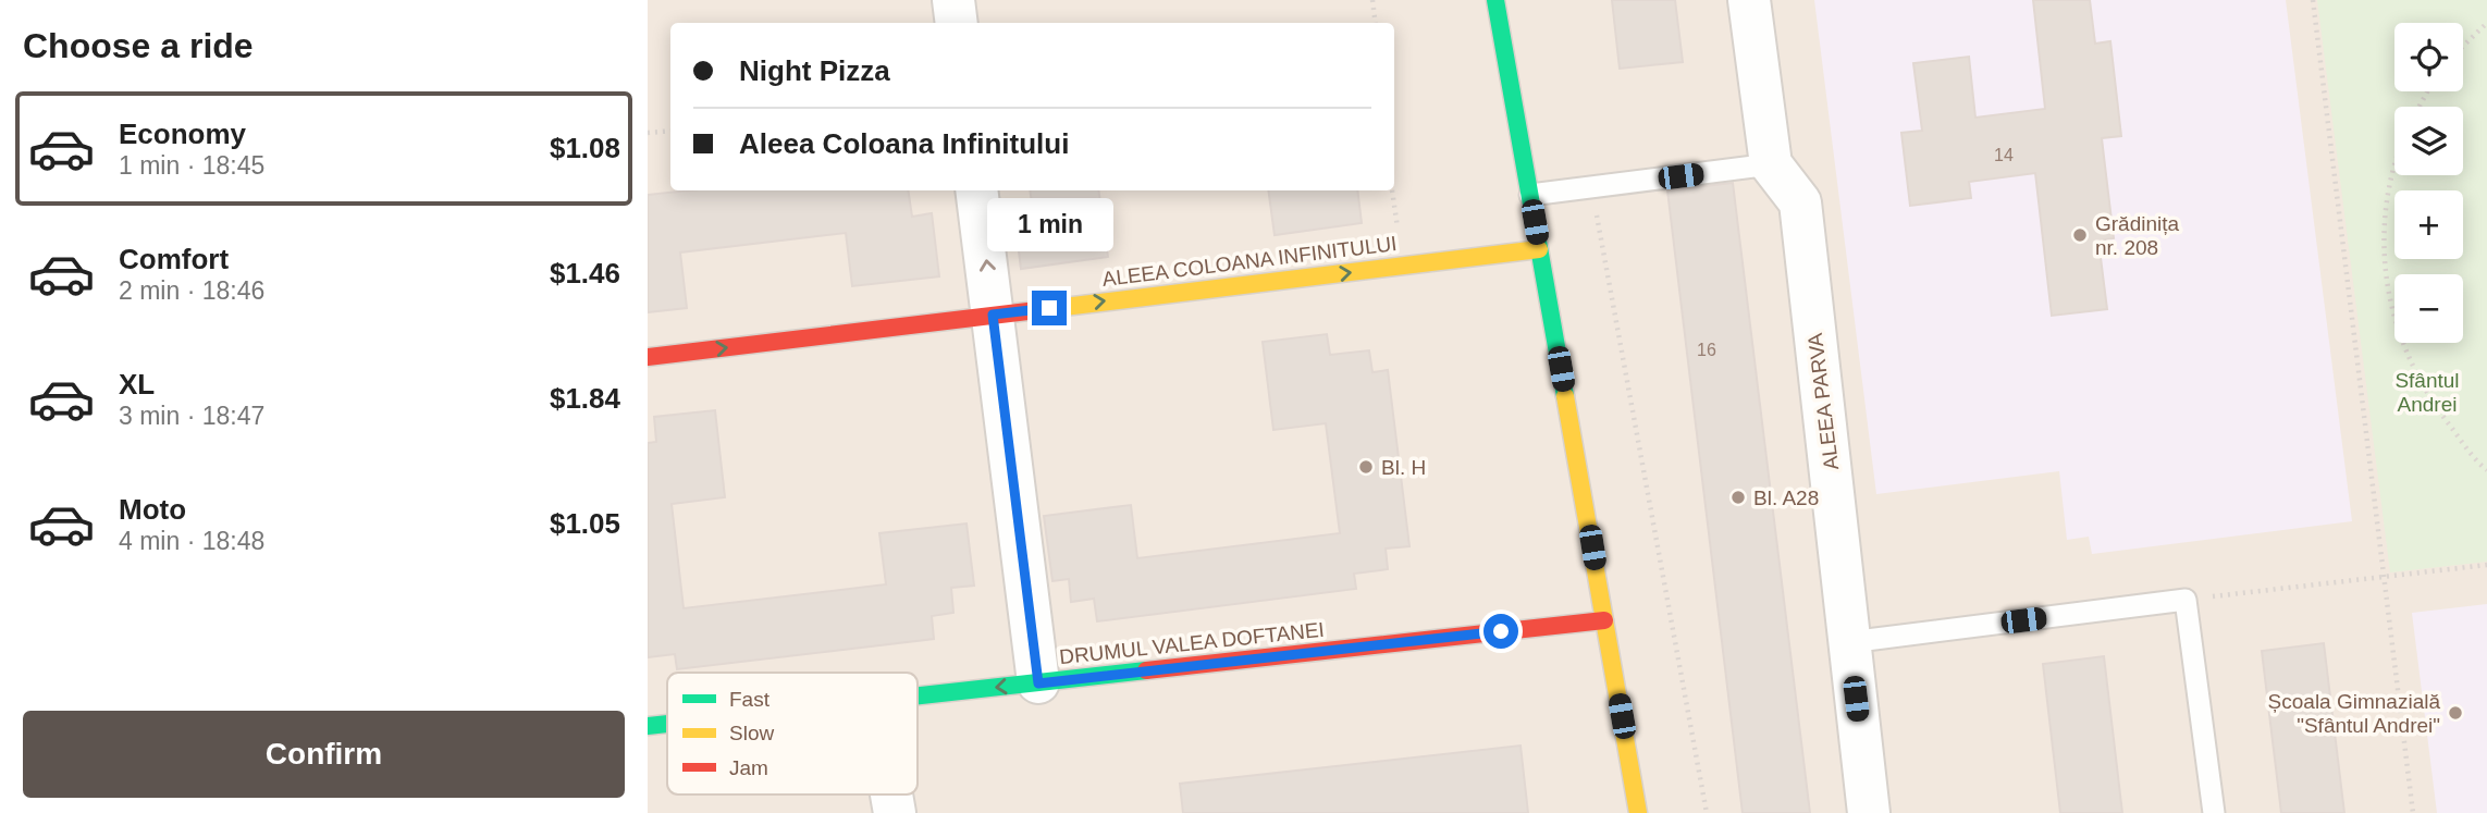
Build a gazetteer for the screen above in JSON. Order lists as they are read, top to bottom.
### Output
{
  "streets": {
    "street": ["ALEEA COLOANA INFINITULUI", "ALEEA PARVA", "DRUMUL VALEA DOFTANEI"]
  },
  "one_way": ["ALEEA COLOANA INFINITULUI"],
  "parks": ["Sfântul Andrei"],
  "places": [
    "Grădinița nr. 208",
    "Bl. H",
    "Bl. A28",
    "Școala Gimnazială \"Sfântul Andrei\""
  ],
  "house_numbers": ["14", "16"],
  "legend": ["Fast", "Slow", "Jam"],
  "page": {
    "heading": "Choose a ride",
    "map_buttons": ["+", "−"],
    "banner": ["Night Pizza", "Aleea Coloana Infinitului"],
    "list": [
      {
        "name": "Economy",
        "note": "1 min · 18:45",
        "value": "$1.08"
      },
      {
        "name": "Comfort",
        "note": "2 min · 18:46",
        "value": "$1.46"
      },
      {
        "name": "XL",
        "note": "3 min · 18:47",
        "value": "$1.84"
      },
      {
        "name": "Moto",
        "note": "4 min · 18:48",
        "value": "$1.05"
      }
    ],
    "bubble": "1 min",
    "buttons": "Confirm"
  }
}
